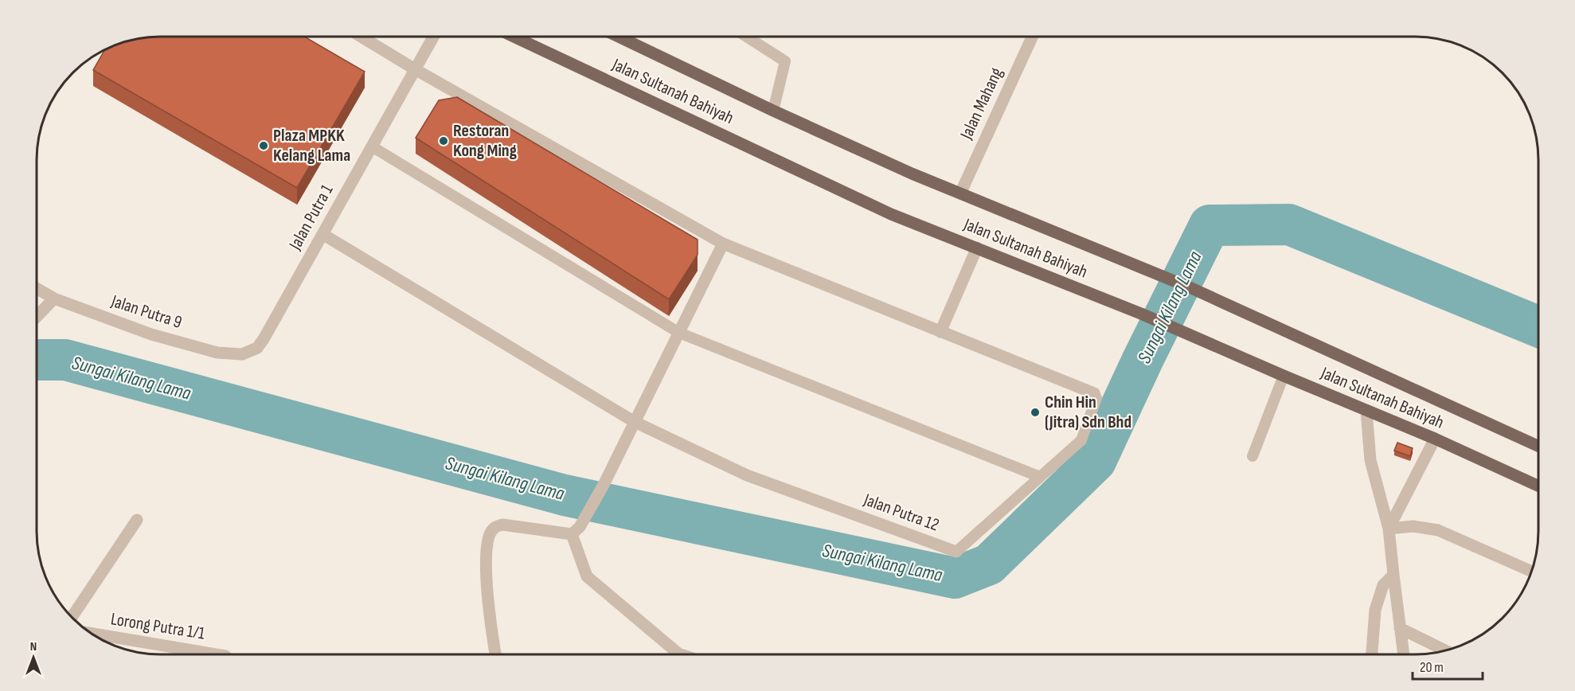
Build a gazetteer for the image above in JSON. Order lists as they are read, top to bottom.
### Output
{
  "streets": {
    "main road": ["Jalan Sultanah Bahiyah"],
    "street": [
      "Jalan Mahang",
      "Jalan Putra 1",
      "Jalan Putra 9",
      "Jalan Putra 12",
      "Lorong Putra 1/1"
    ]
  },
  "crossings": [
    ["Jalan Sultanah Bahiyah", "Jalan Mahang"],
    ["Jalan Putra 1", "Jalan Putra 9"],
    ["Jalan Putra 1", "Jalan Putra 12"]
  ],
  "water": ["Sungai Kilang Lama"],
  "places": ["Restoran Kong Ming", "Plaza MPKK Kelang Lama", "Chin Hin (Jitra) Sdn Bhd"],
  "scale_bar": "20 m",
  "north": "top"
}
